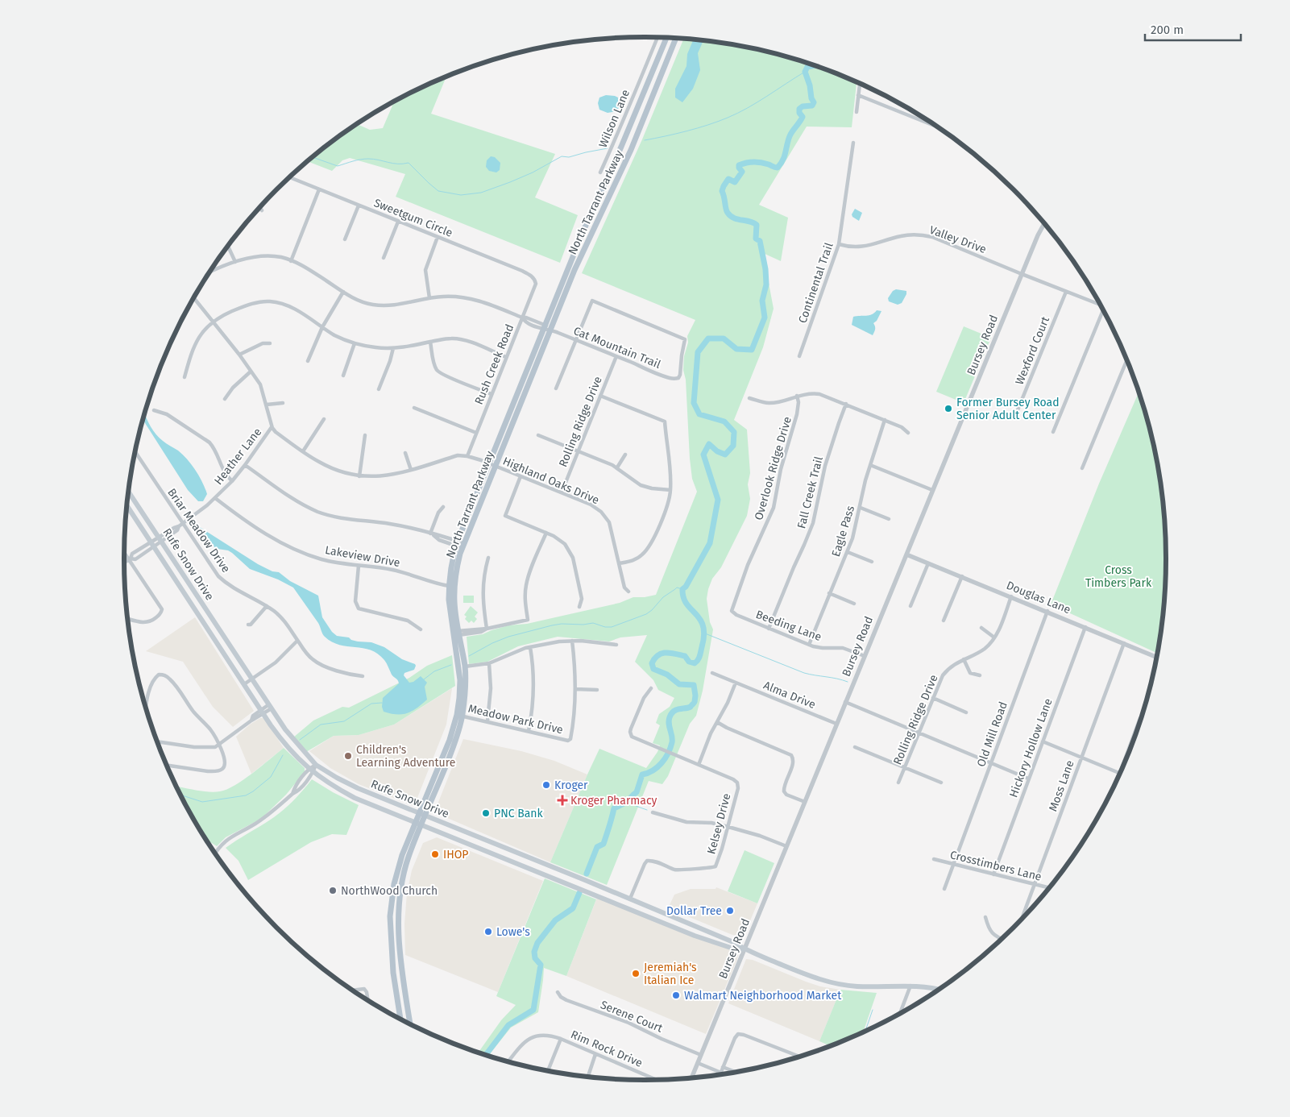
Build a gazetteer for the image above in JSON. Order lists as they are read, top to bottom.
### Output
{
  "streets": {
    "main road": ["North Tarrant Parkway", "Rufe Snow Drive"],
    "street": [
      "Wilson Lane",
      "Sweetgum Circle",
      "Valley Drive",
      "Continental Trail",
      "Bursey Road",
      "Cat Mountain Trail",
      "Wexford Court",
      "Rush Creek Road",
      "Rolling Ridge Drive",
      "Heather Lane",
      "Overlook Ridge Drive",
      "Highland Oaks Drive",
      "Fall Creek Trail",
      "Briar Meadow Drive",
      "Eagle Pass",
      "Lakeview Drive",
      "Douglas Lane",
      "Beeding Lane",
      "Alma Drive",
      "Meadow Park Drive",
      "Old Mill Road",
      "Hickory Hollow Lane",
      "Moss Lane",
      "Kelsey Drive",
      "Crosstimbers Lane",
      "Serene Court",
      "Rim Rock Drive"
    ]
  },
  "crossings": [
    ["North Tarrant Parkway", "Cat Mountain Trail"],
    ["North Tarrant Parkway", "Highland Oaks Drive"],
    ["North Tarrant Parkway", "Lakeview Drive"],
    ["North Tarrant Parkway", "Rufe Snow Drive"],
    ["North Tarrant Parkway", "Meadow Park Drive"],
    ["Sweetgum Circle", "Rush Creek Road"],
    ["Valley Drive", "Continental Trail"],
    ["Valley Drive", "Bursey Road"],
    ["Valley Drive", "Wexford Court"],
    ["Bursey Road", "Rufe Snow Drive"],
    ["Bursey Road", "Douglas Lane"],
    ["Bursey Road", "Beeding Lane"],
    ["Bursey Road", "Alma Drive"],
    ["Bursey Road", "Serene Court"],
    ["Cat Mountain Trail", "Rush Creek Road"],
    ["Cat Mountain Trail", "Rolling Ridge Drive"],
    ["Rush Creek Road", "Highland Oaks Drive"],
    ["Rolling Ridge Drive", "Highland Oaks Drive"],
    ["Rolling Ridge Drive", "Douglas Lane"],
    ["Heather Lane", "Highland Oaks Drive"],
    ["Heather Lane", "Briar Meadow Drive"],
    ["Heather Lane", "Lakeview Drive"],
    ["Heather Lane", "Rufe Snow Drive"],
    ["Overlook Ridge Drive", "Beeding Lane"],
    ["Fall Creek Trail", "Beeding Lane"],
    ["Eagle Pass", "Beeding Lane"],
    ["Rufe Snow Drive", "Kelsey Drive"],
    ["Douglas Lane", "Old Mill Road"],
    ["Douglas Lane", "Hickory Hollow Lane"],
    ["Douglas Lane", "Moss Lane"],
    ["Old Mill Road", "Crosstimbers Lane"],
    ["Hickory Hollow Lane", "Crosstimbers Lane"],
    ["Moss Lane", "Crosstimbers Lane"]
  ],
  "parks": ["Cross Timbers Park"],
  "places": {
    "other": [
      "Former Bursey Road Senior Adult Center",
      "Children's Learning Adventure",
      "Kroger",
      "PNC Bank",
      "IHOP",
      "NorthWood Church",
      "Dollar Tree",
      "Lowe's",
      "Jeremiah's Italian Ice",
      "Walmart Neighborhood Market"
    ],
    "health": ["Kroger Pharmacy"]
  },
  "scale_bar": "200 m"
}
